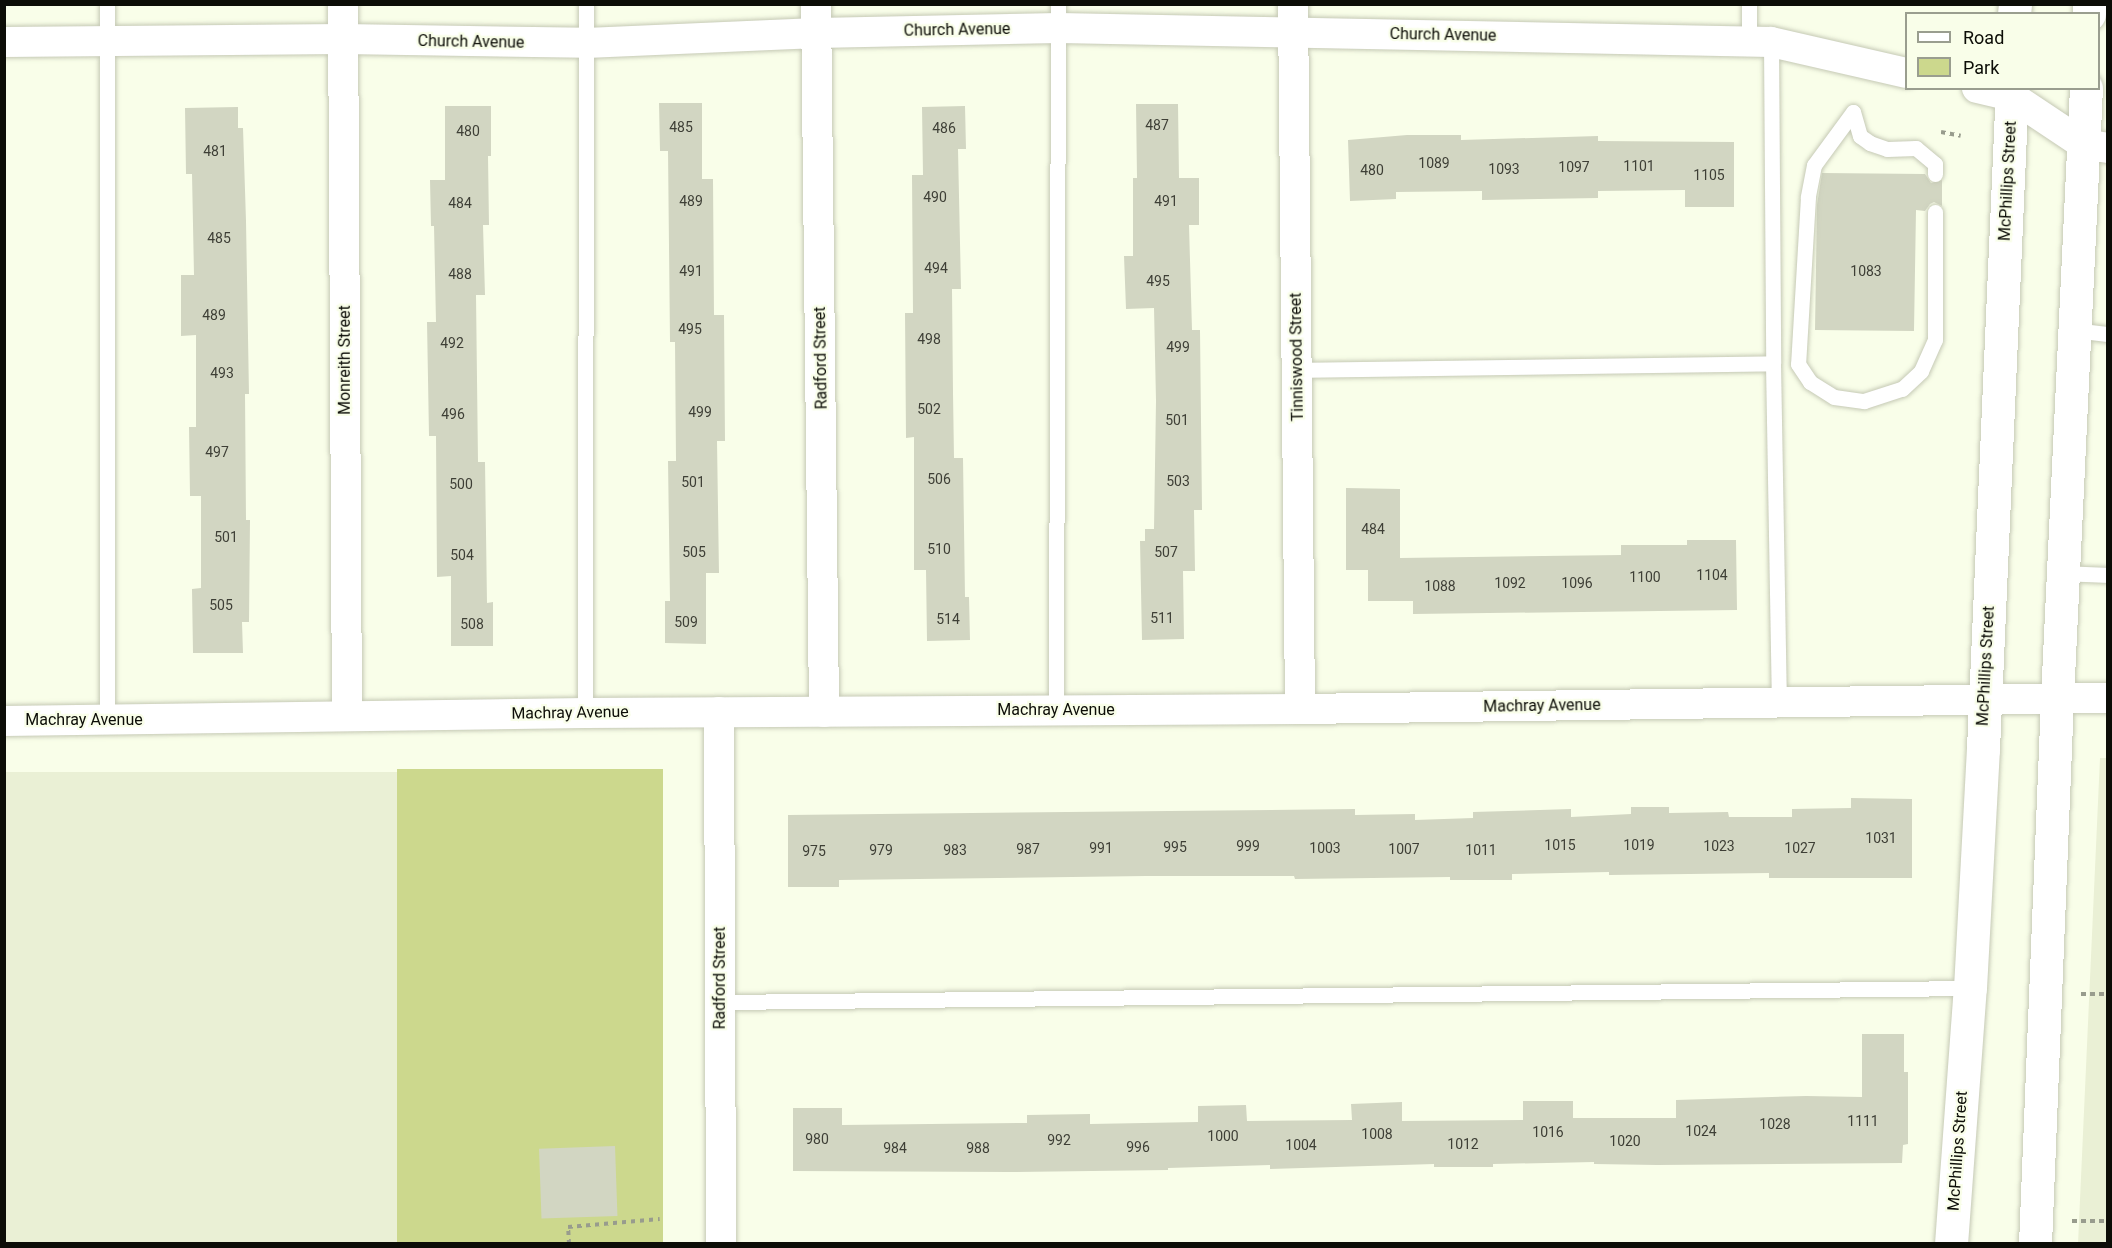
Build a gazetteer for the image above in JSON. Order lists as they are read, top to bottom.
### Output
{
  "streets": {
    "main road": ["McPhillips Street"],
    "street": [
      "Church Avenue",
      "Tinniswood Street",
      "Radford Street",
      "Monreith Street",
      "Machray Avenue"
    ]
  },
  "crossings": [
    ["Church Avenue", "Tinniswood Street"],
    ["Church Avenue", "Radford Street"],
    ["Church Avenue", "Monreith Street"],
    ["McPhillips Street", "Machray Avenue"],
    ["Tinniswood Street", "Machray Avenue"],
    ["Radford Street", "Machray Avenue"],
    ["Monreith Street", "Machray Avenue"]
  ],
  "house_numbers": [
    "487",
    "485",
    "486",
    "480",
    "481",
    "1089",
    "1101",
    "1097",
    "1093",
    "480",
    "1105",
    "490",
    "489",
    "491",
    "484",
    "485",
    "494",
    "491",
    "1083",
    "488",
    "495",
    "489",
    "495",
    "498",
    "492",
    "499",
    "493",
    "502",
    "499",
    "496",
    "501",
    "497",
    "506",
    "503",
    "501",
    "500",
    "484",
    "501",
    "510",
    "505",
    "507",
    "504",
    "1104",
    "1100",
    "1092",
    "1096",
    "1088",
    "505",
    "511",
    "514",
    "509",
    "508",
    "1031",
    "1015",
    "1019",
    "999",
    "1023",
    "995",
    "991",
    "1003",
    "1027",
    "987",
    "1007",
    "979",
    "983",
    "1011",
    "975",
    "1111",
    "1028",
    "1024",
    "1016",
    "1008",
    "1000",
    "980",
    "992",
    "1020",
    "1012",
    "1004",
    "996",
    "984",
    "988"
  ],
  "legend": ["Road", "Park"]
}
